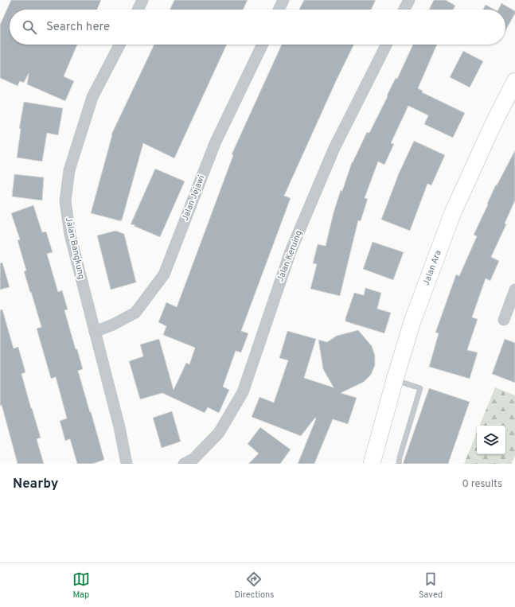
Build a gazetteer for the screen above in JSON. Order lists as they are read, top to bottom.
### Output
{
  "streets": {
    "street": [
      "Jalan Jejawi",
      "Jalan Bangkung",
      "Jalan Keruing",
      "Jalan Ara"
    ]
  },
  "crossings": [
    ["Jalan Jejawi", "Jalan Bangkung"]
  ],
  "page": {
    "search": "Search here",
    "heading": ["Nearby", "0 results"],
    "nav": ["Map", "Directions", "Saved"]
  }
}
